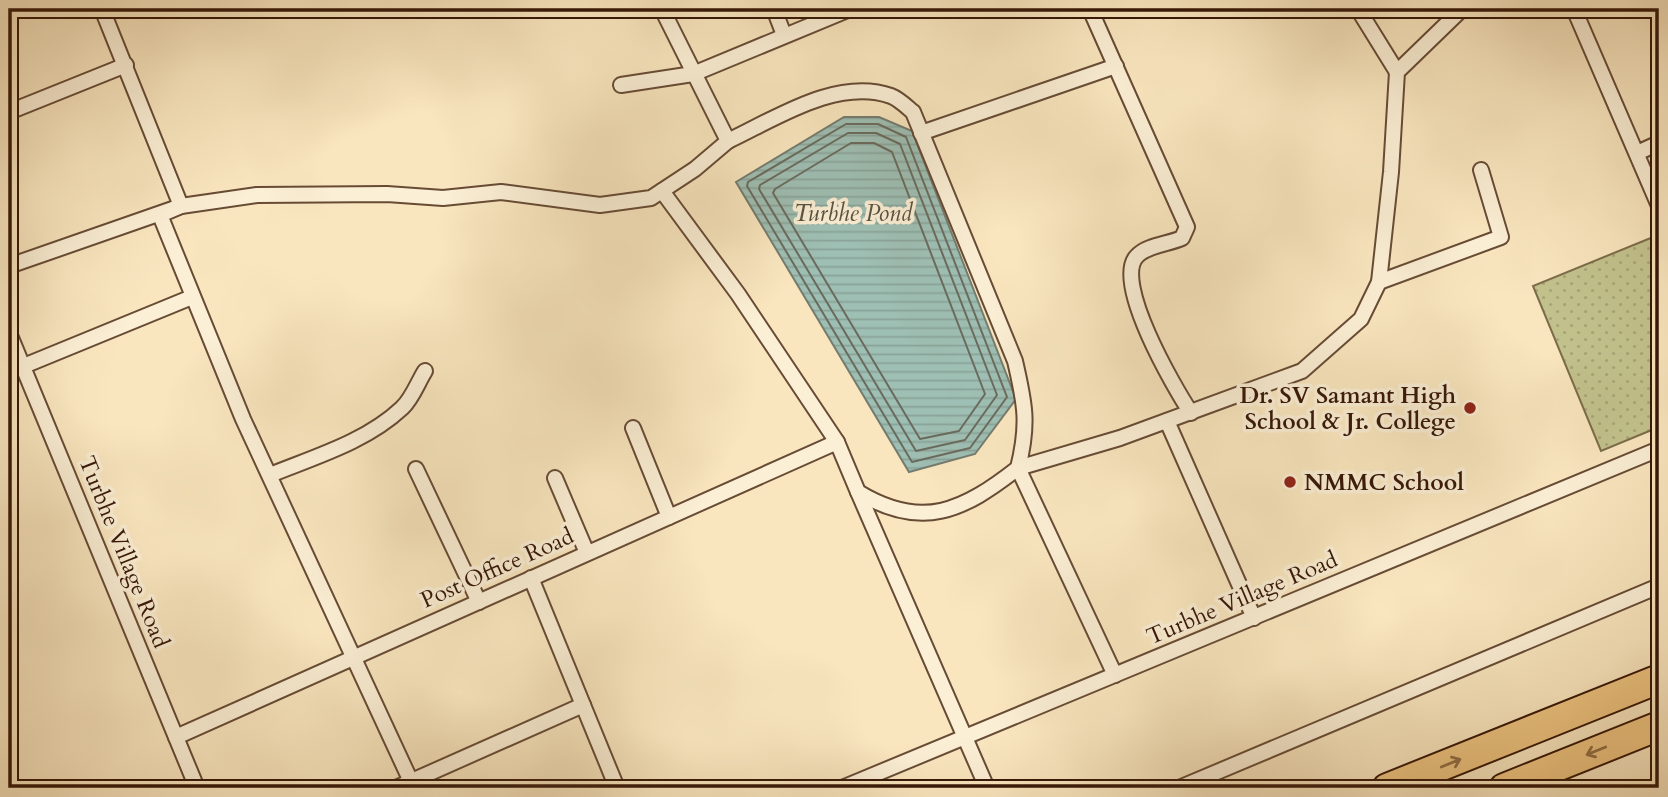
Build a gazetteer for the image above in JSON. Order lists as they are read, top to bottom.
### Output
{
  "streets": {
    "street": ["Turbhe Village Road", "Post Office Road"]
  },
  "crossings": [
    ["Turbhe Village Road", "Post Office Road"]
  ],
  "water": ["Turbhe Pond"],
  "places": ["Dr. SV Samant High School & Jr. College", "NMMC School"]
}
